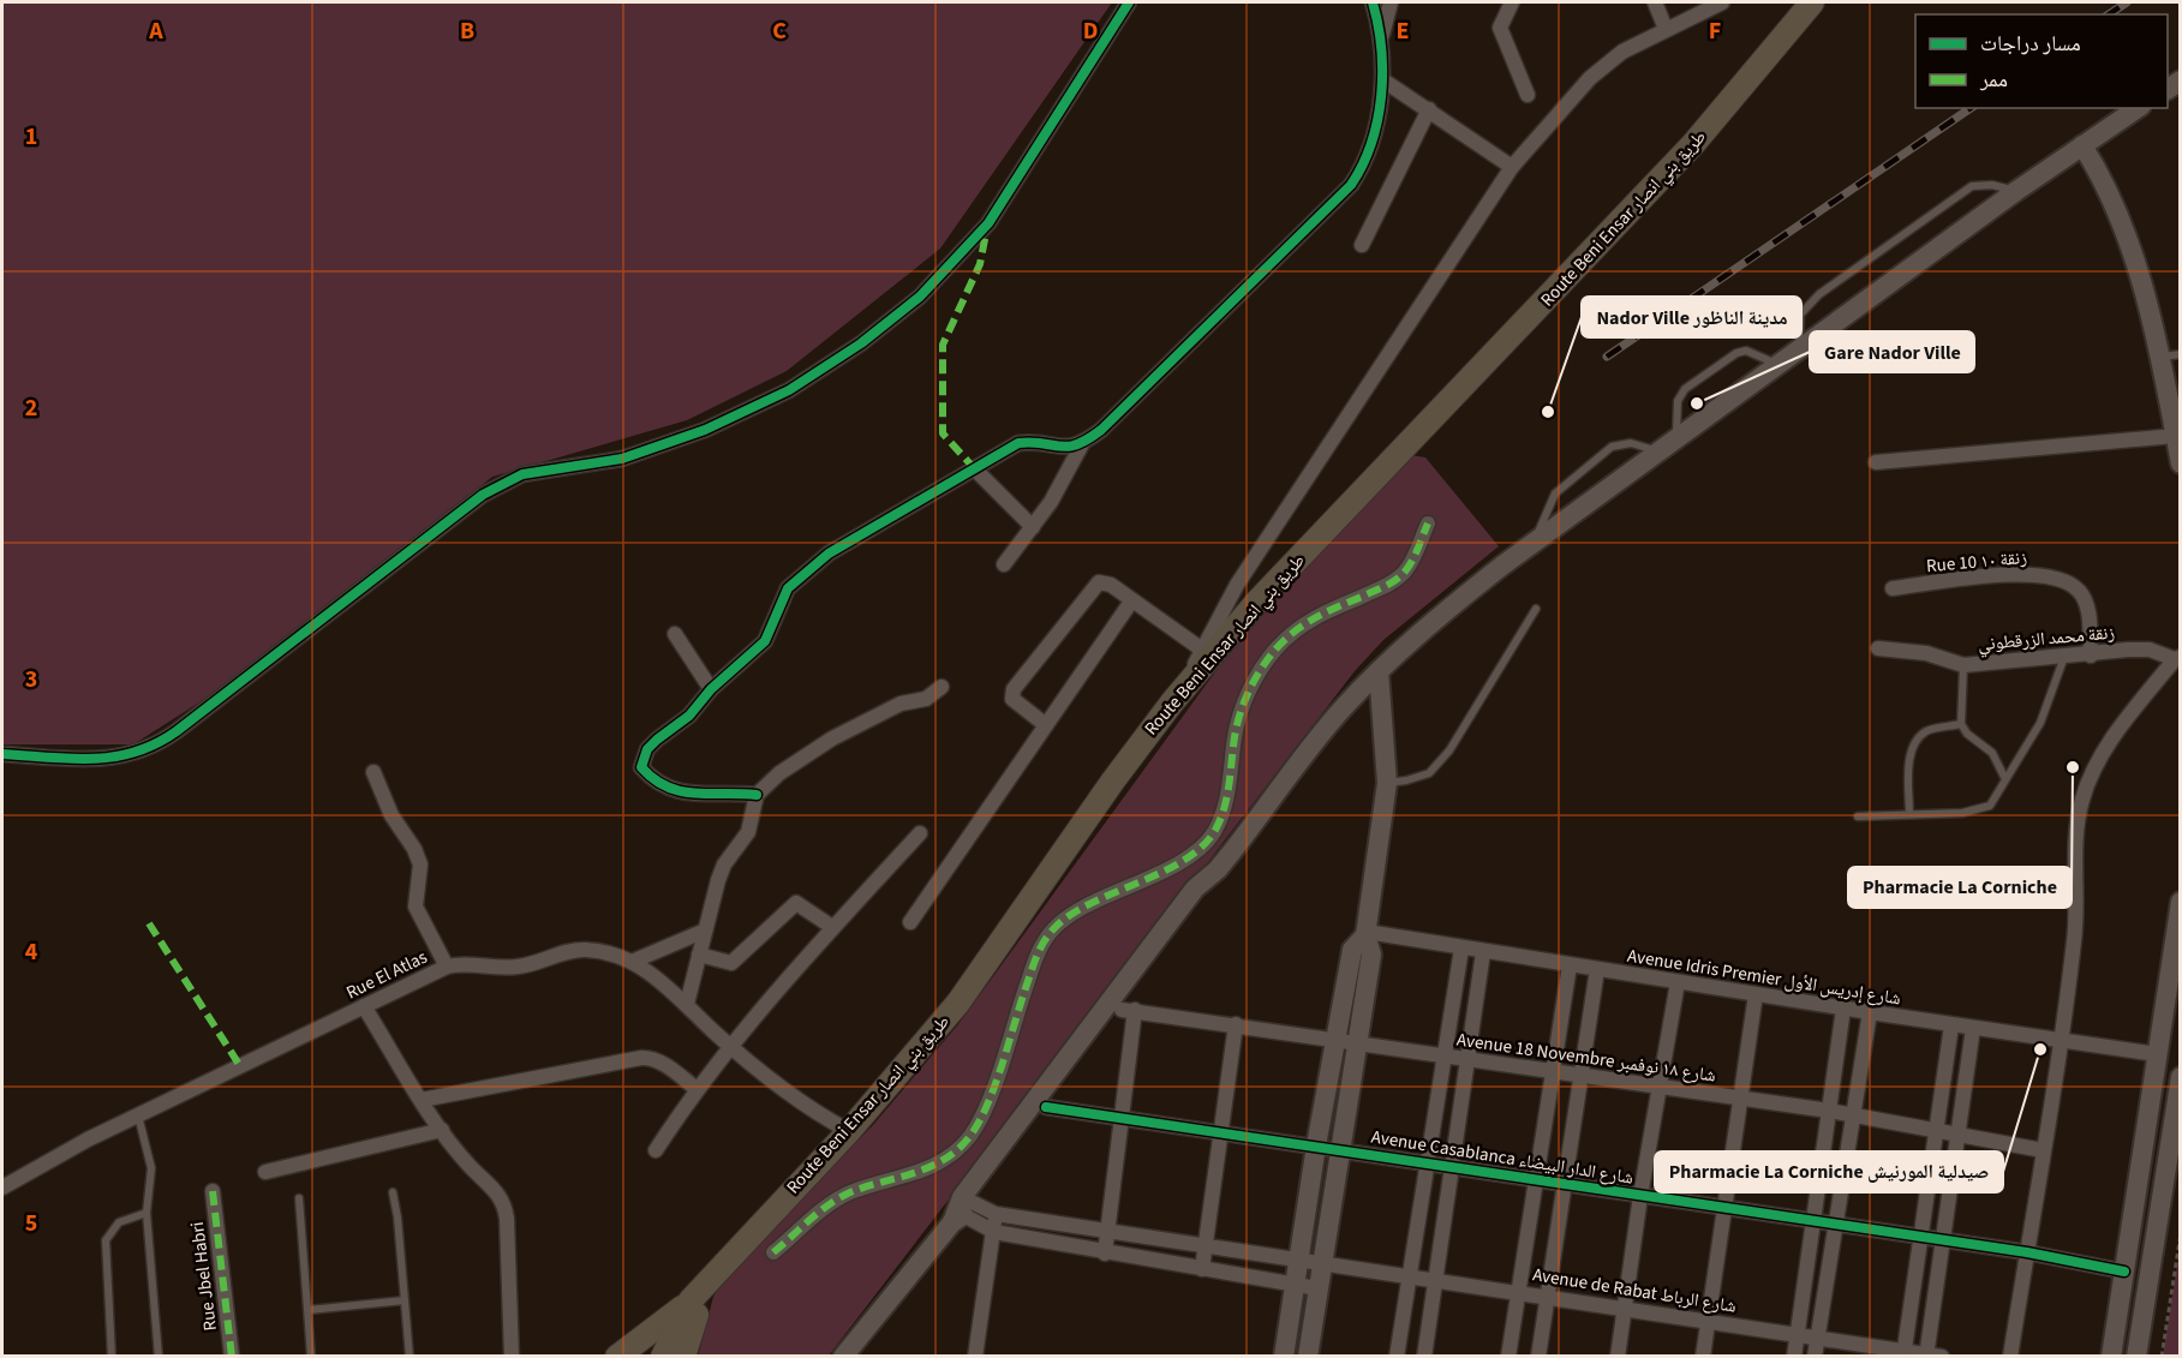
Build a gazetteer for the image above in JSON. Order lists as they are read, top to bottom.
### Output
{
  "streets": {
    "main road": ["Route Beni Ensar طريق بني انصار"],
    "street": [
      "Rue 10 زنقة ١٠",
      "زنقة محمد الزرقطوني",
      "Rue El Atlas",
      "Avenue Idris Premier شارع إدريس الأول",
      "Avenue 18 Novembre شارع ١٨ نوفمبر",
      "Avenue Casablanca شارع الدار البيضاء",
      "Rue Jbel Habri",
      "Avenue de Rabat شارع الرباط"
    ]
  },
  "crossings": [
    ["Route Beni Ensar طريق بني انصار", "Rue El Atlas"],
    ["Rue 10 زنقة ١٠", "زنقة محمد الزرقطوني"]
  ],
  "places": [
    "Gare Nador Ville",
    "Nador Ville مدينة الناظور",
    "Pharmacie La Corniche",
    "Pharmacie La Corniche صيدلية المورنيش"
  ],
  "legend": ["مسار دراجات", "ممر"],
  "grid": {
    "columns": [
      "A",
      "B",
      "C",
      "D",
      "E",
      "F"
    ],
    "rows": [
      "1",
      "2",
      "3",
      "4",
      "5"
    ]
  }
}
